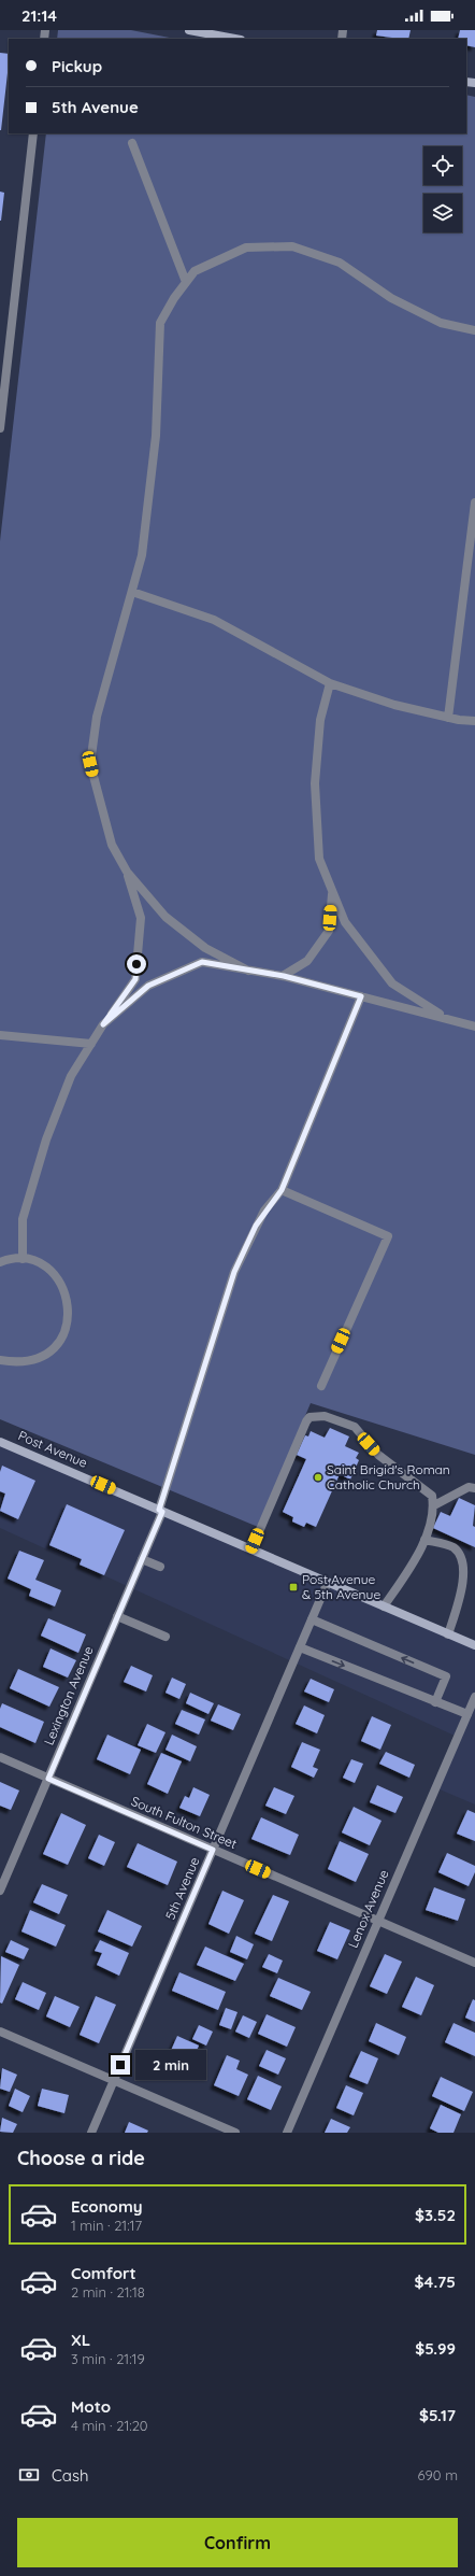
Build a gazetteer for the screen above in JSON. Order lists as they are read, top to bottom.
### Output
{
  "streets": {
    "main road": ["Post Avenue"],
    "street": [
      "Lexington Avenue",
      "South Fulton Street",
      "5th Avenue",
      "Lenox Avenue"
    ]
  },
  "crossings": [
    ["Post Avenue", "Lexington Avenue"],
    ["Post Avenue", "5th Avenue"],
    ["Lexington Avenue", "South Fulton Street"],
    ["South Fulton Street", "5th Avenue"],
    ["South Fulton Street", "Lenox Avenue"]
  ],
  "places": {
    "other": ["Saint Brigid's Roman Catholic Church"],
    "transit": ["Post Avenue & 5th Avenue"]
  },
  "page": {
    "status": "21:14",
    "banner": ["Pickup", "5th Avenue"],
    "bubble": "2 min",
    "heading": "Choose a ride",
    "list": [
      {
        "name": "Economy",
        "note": "1 min · 21:17",
        "value": "$3.52"
      },
      {
        "name": "Comfort",
        "note": "2 min · 21:18",
        "value": "$4.75"
      },
      {
        "name": "XL",
        "note": "3 min · 21:19",
        "value": "$5.99"
      },
      {
        "name": "Moto",
        "note": "4 min · 21:20",
        "value": "$5.17"
      }
    ],
    "pay": ["Cash", "690 m"],
    "buttons": "Confirm"
  }
}
